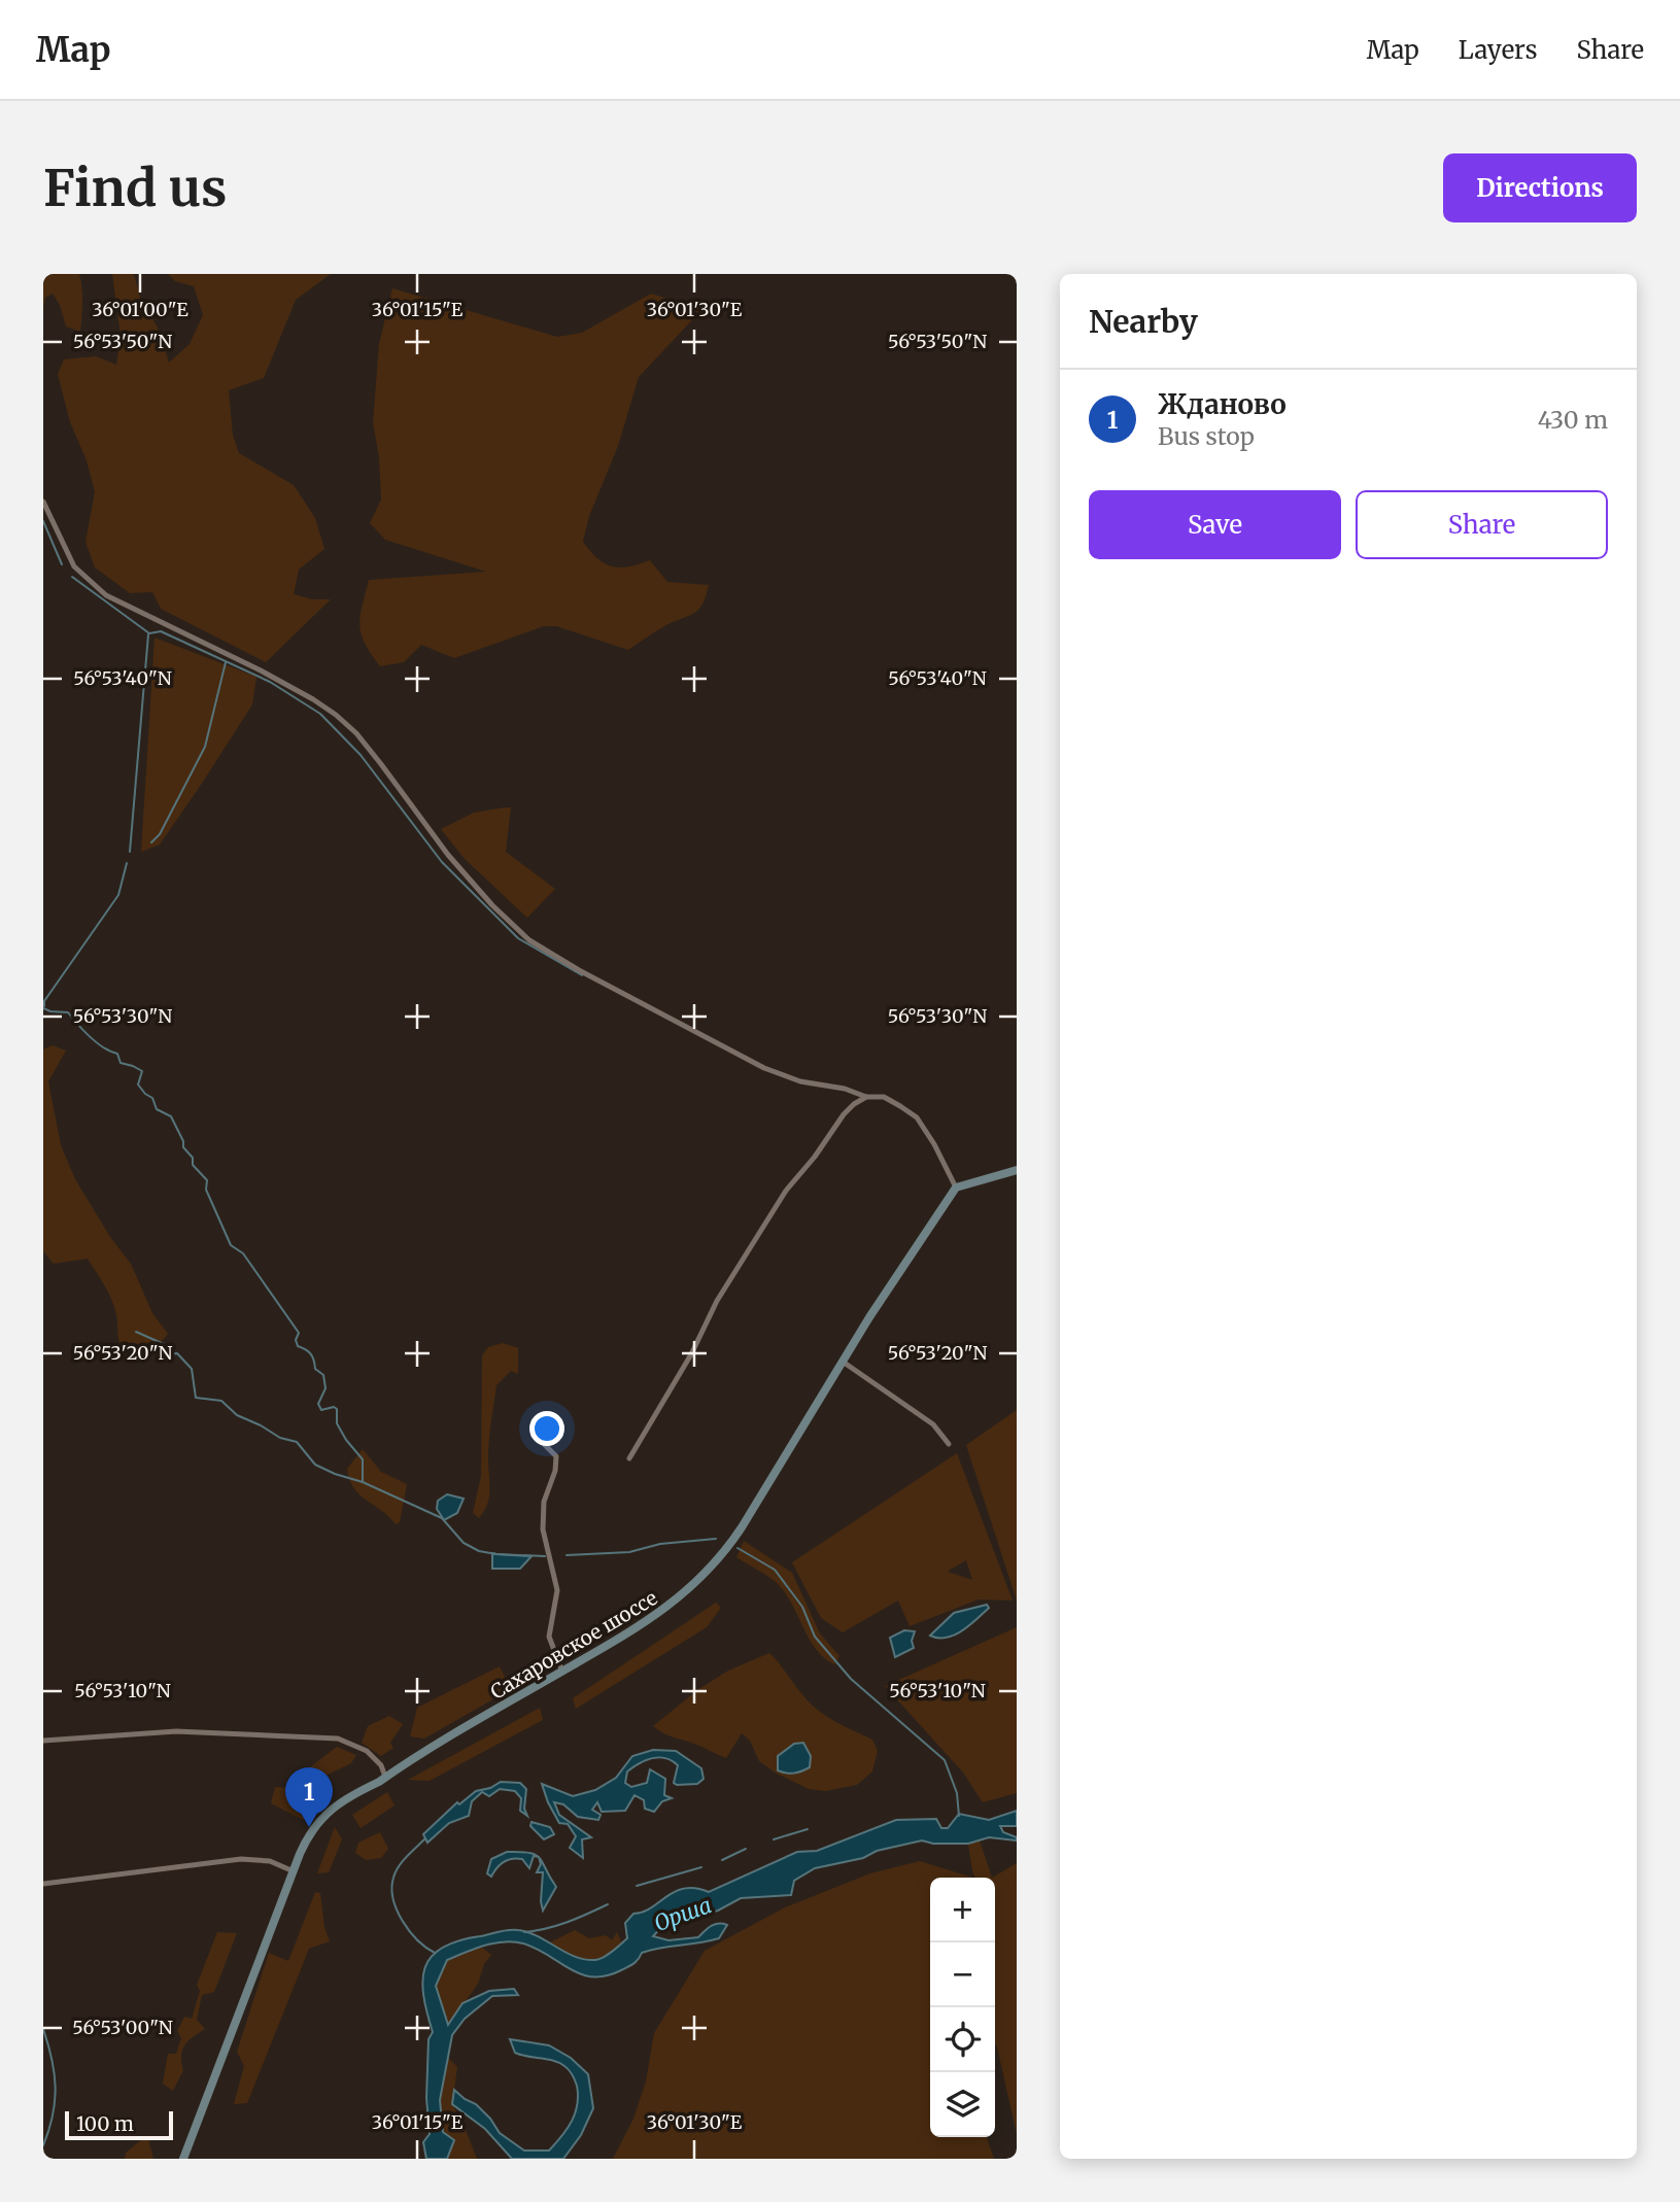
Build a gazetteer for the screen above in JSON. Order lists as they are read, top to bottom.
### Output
{
  "streets": {
    "main road": ["Сахаровское шоссе"]
  },
  "water": ["Орша"],
  "scale_bar": "100 m",
  "page": {
    "header": "Map",
    "nav": ["Map", "Layers", "Share"],
    "buttons": [
      "Directions",
      ["Save", "Share"]
    ],
    "title": "Find us",
    "heading": "Nearby",
    "list": [
      {
        "mark": "1",
        "name": "Жданово",
        "note": "Bus stop",
        "value": "430 m"
      }
    ],
    "pins": "1",
    "map_buttons": ["+", "−"],
    "scale": "100 m"
  },
  "coordinates": [
    "36°01'00\"E",
    "36°01'15\"E",
    "36°01'30\"E",
    "56°53'50\"N",
    "56°53'40\"N",
    "56°53'30\"N",
    "56°53'20\"N",
    "56°53'10\"N",
    "56°53'00\"N"
  ]
}
